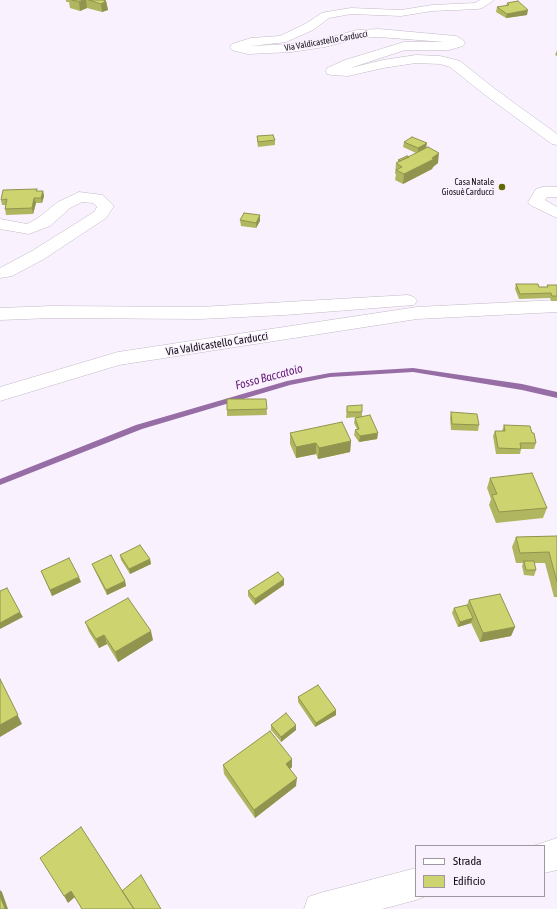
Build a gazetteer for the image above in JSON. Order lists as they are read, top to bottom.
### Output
{
  "streets": {
    "street": ["Via Valdicastello Carducci"]
  },
  "water": ["Fosso Baccatoio"],
  "places": ["Casa Natale Giosuè Carducci"],
  "legend": ["Strada", "Edificio"]
}
